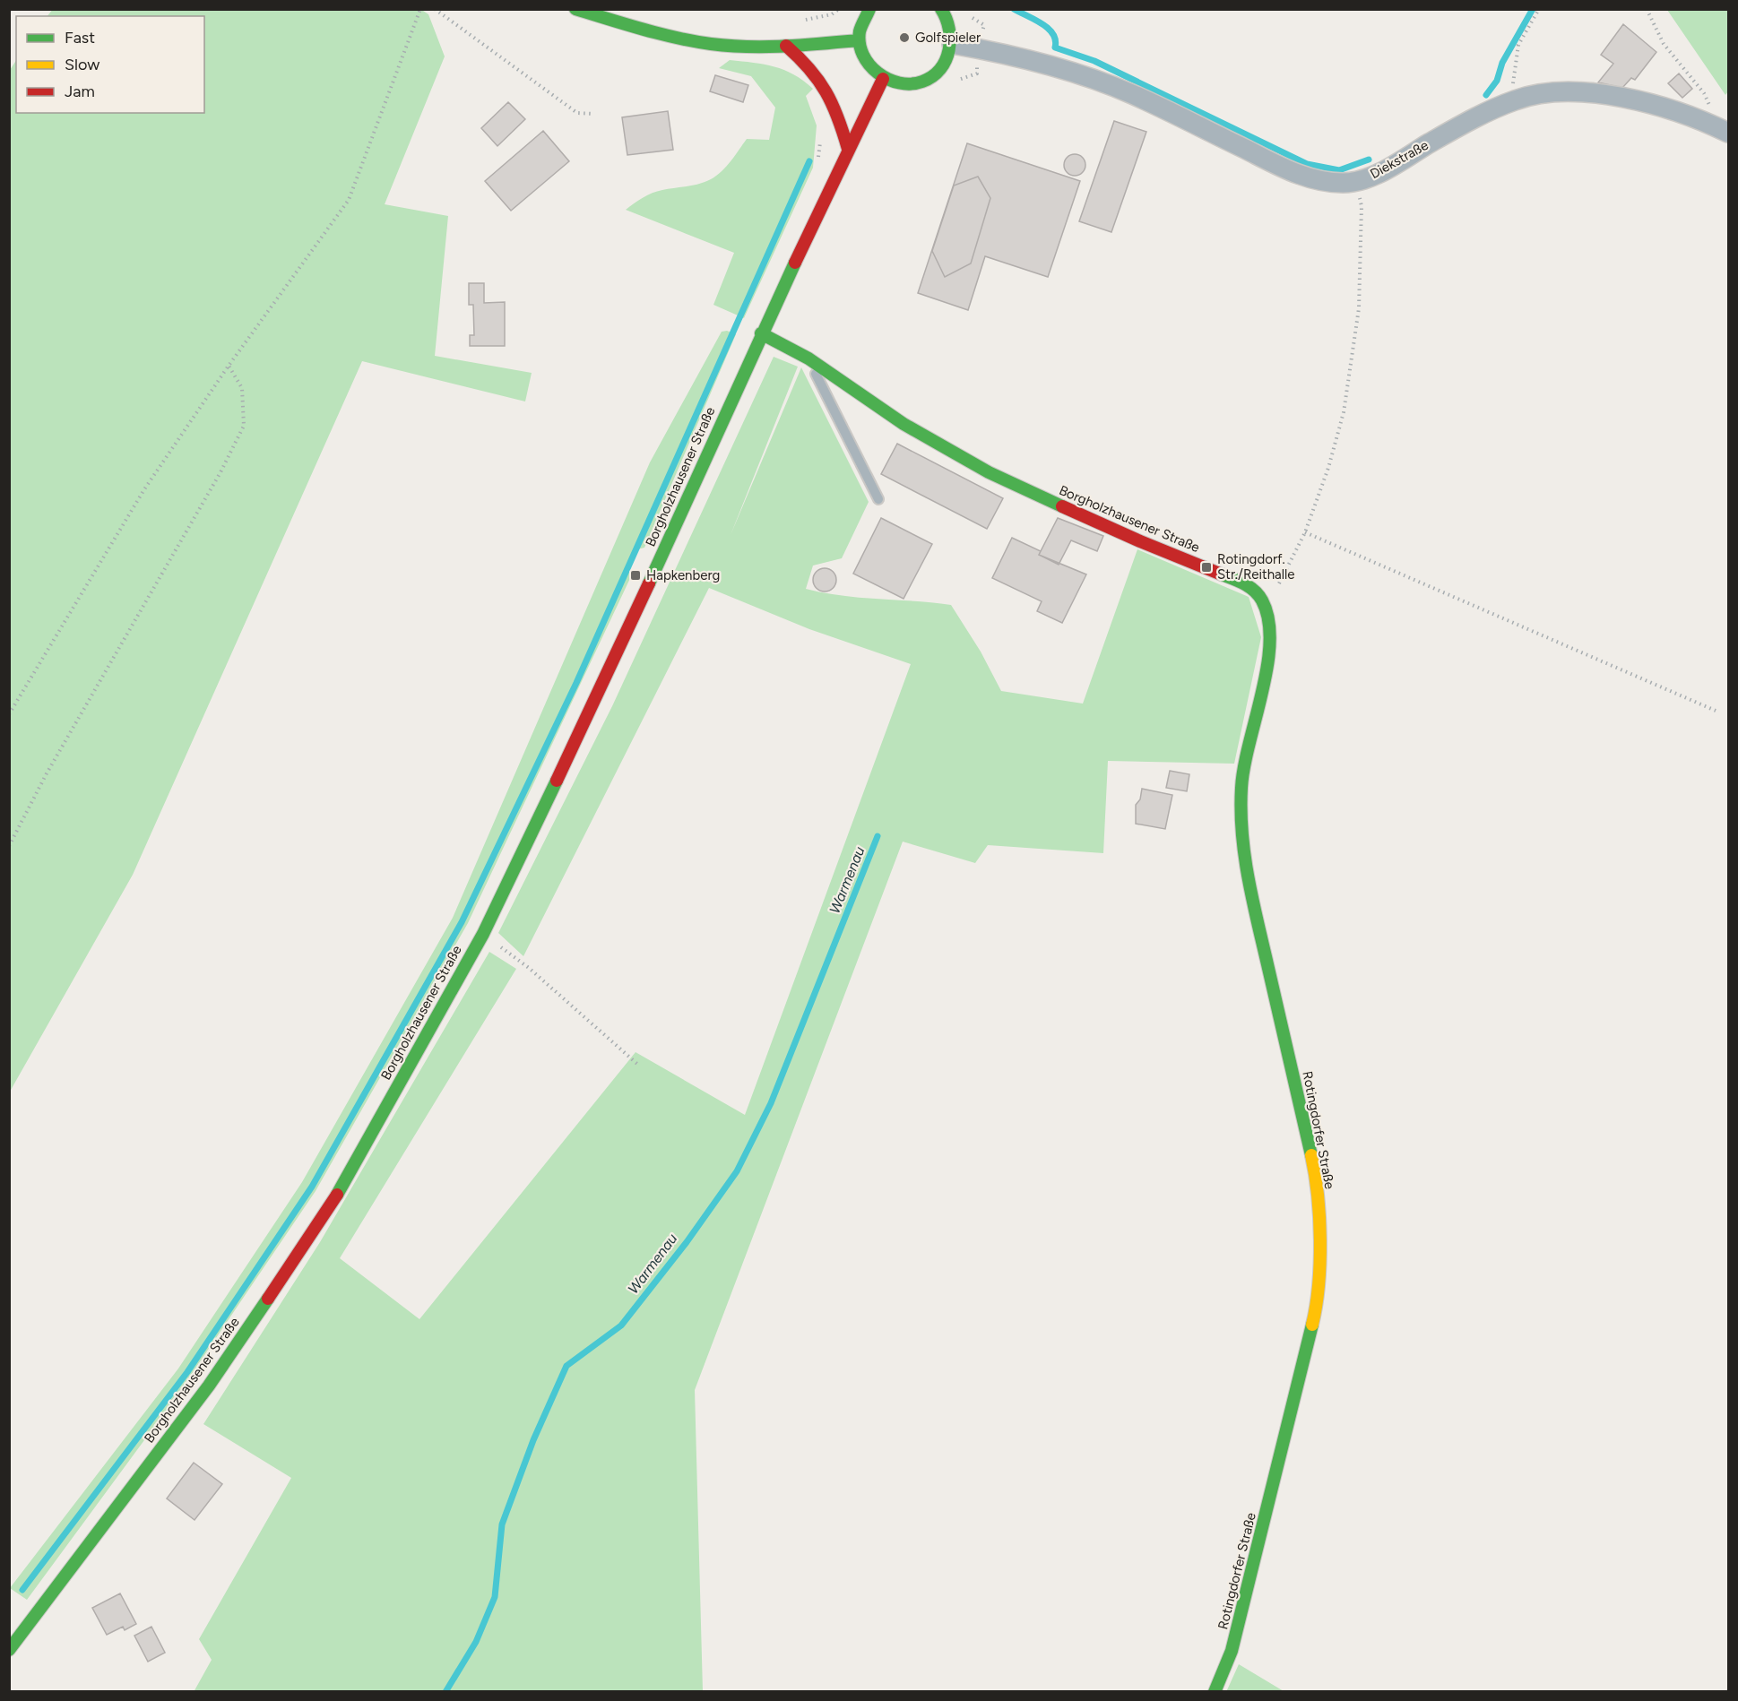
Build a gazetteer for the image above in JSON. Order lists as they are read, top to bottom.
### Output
{
  "streets": {
    "main road": ["Borgholzhausener Straße", "Rotingdorfer Straße"],
    "street": ["Diekstraße"]
  },
  "crossings": [
    ["Borgholzhausener Straße", "Rotingdorfer Straße"]
  ],
  "water": ["Warmenau"],
  "places": {
    "other": ["Golfspieler"],
    "transit": ["Rotingdorf. Str./Reithalle", "Hapkenberg"]
  },
  "legend": ["Fast", "Slow", "Jam"]
}
